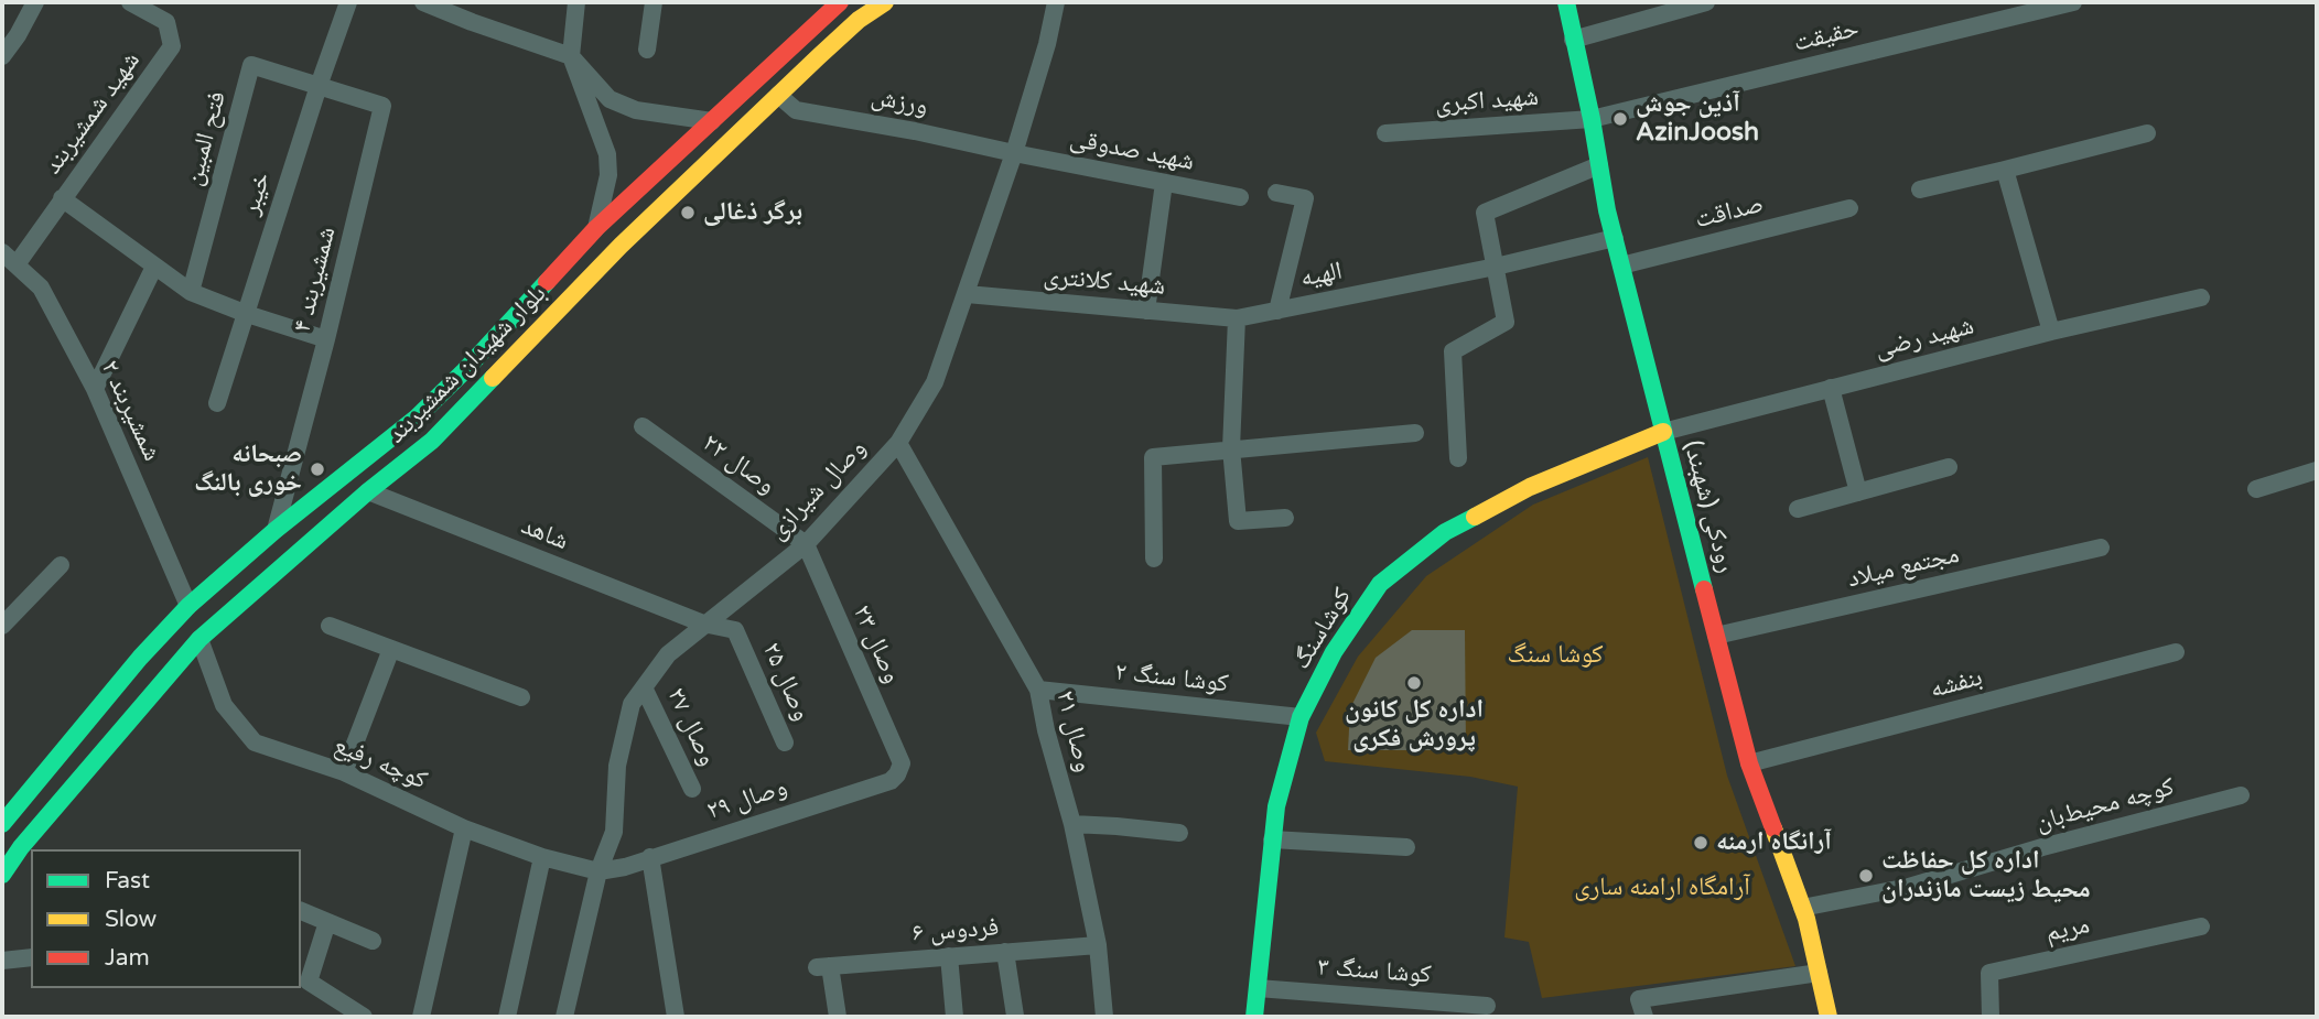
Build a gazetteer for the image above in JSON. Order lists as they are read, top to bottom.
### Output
{
  "streets": {
    "main road": ["بلوار شهیدان شمشیربند", "رودکی (شهبند)", "کوشاسنگ"],
    "street": [
      "حقیقت",
      "شهید اکبری",
      "ورزش",
      "شهید شمشیربند",
      "فتح المبین",
      "شهید صدوقی",
      "خیبر",
      "صداقت",
      "الهیه",
      "شمشیربند ۴",
      "شهید کلانتری",
      "شهید رضی",
      "شمشیربند ۲",
      "وصال ۲۲",
      "وصال شیرازی",
      "شاهد",
      "مجتمع میلاد",
      "وصال ۲۳",
      "کوشا سنگ ۲",
      "وصال ۲۵",
      "بنفشه",
      "وصال ۲۷",
      "وصال ۲۱",
      "کوچه رفیع",
      "وصال ۲۹",
      "کوچه محیط‌بان",
      "مریم",
      "فردوس ۶",
      "کوشا سنگ ۳"
    ]
  },
  "crossings": [
    ["حقیقت", "شهید اکبری"],
    ["حقیقت", "رودکی (شهبند)"],
    ["شهید اکبری", "رودکی (شهبند)"],
    ["ورزش", "شهید صدوقی"],
    ["ورزش", "بلوار شهیدان شمشیربند"],
    ["ورزش", "وصال شیرازی"],
    ["شهید شمشیربند", "شمشیربند ۲"],
    ["فتح المبین", "خیبر"],
    ["فتح المبین", "شمشیربند ۴"],
    ["شهید صدوقی", "وصال شیرازی"],
    ["خیبر", "شمشیربند ۴"],
    ["صداقت", "رودکی (شهبند)"],
    ["الهیه", "شهید کلانتری"],
    ["الهیه", "رودکی (شهبند)"],
    ["شمشیربند ۴", "بلوار شهیدان شمشیربند"],
    ["شهید کلانتری", "وصال شیرازی"],
    ["شهید رضی", "رودکی (شهبند)"],
    ["شهید رضی", "کوشاسنگ"],
    ["بلوار شهیدان شمشیربند", "شمشیربند ۲"],
    ["بلوار شهیدان شمشیربند", "شاهد"],
    ["بلوار شهیدان شمشیربند", "کوچه رفیع"],
    ["وصال ۲۲", "وصال شیرازی"],
    ["وصال ۲۲", "وصال ۲۳"],
    ["وصال شیرازی", "شاهد"],
    ["وصال شیرازی", "وصال ۲۳"],
    ["وصال شیرازی", "وصال ۲۵"],
    ["وصال شیرازی", "وصال ۲۷"],
    ["وصال شیرازی", "وصال ۲۱"],
    ["وصال شیرازی", "کوچه رفیع"],
    ["وصال شیرازی", "وصال ۲۹"],
    ["رودکی (شهبند)", "مجتمع میلاد"],
    ["رودکی (شهبند)", "کوشاسنگ"],
    ["رودکی (شهبند)", "بنفشه"],
    ["رودکی (شهبند)", "کوچه محیط‌بان"],
    ["شاهد", "وصال ۲۵"],
    ["کوشاسنگ", "کوشا سنگ ۲"],
    ["کوشاسنگ", "کوشا سنگ ۳"],
    ["وصال ۲۳", "وصال ۲۹"],
    ["کوشا سنگ ۲", "وصال ۲۱"],
    ["وصال ۲۱", "فردوس ۶"],
    ["کوچه رفیع", "وصال ۲۹"]
  ],
  "parks": ["کوشا سنگ", "آرامگاه ارامنه ساری"],
  "places": [
    "آذین جوش AzinJoosh",
    "برگر ذغالی",
    "صبحانه خوری بالنگ",
    "اداره کل کانون پرورش فکری",
    "آرانگاه ارمنه",
    "اداره کل حفاظت محیط زیست مازندران"
  ],
  "legend": ["Fast", "Slow", "Jam"]
}
